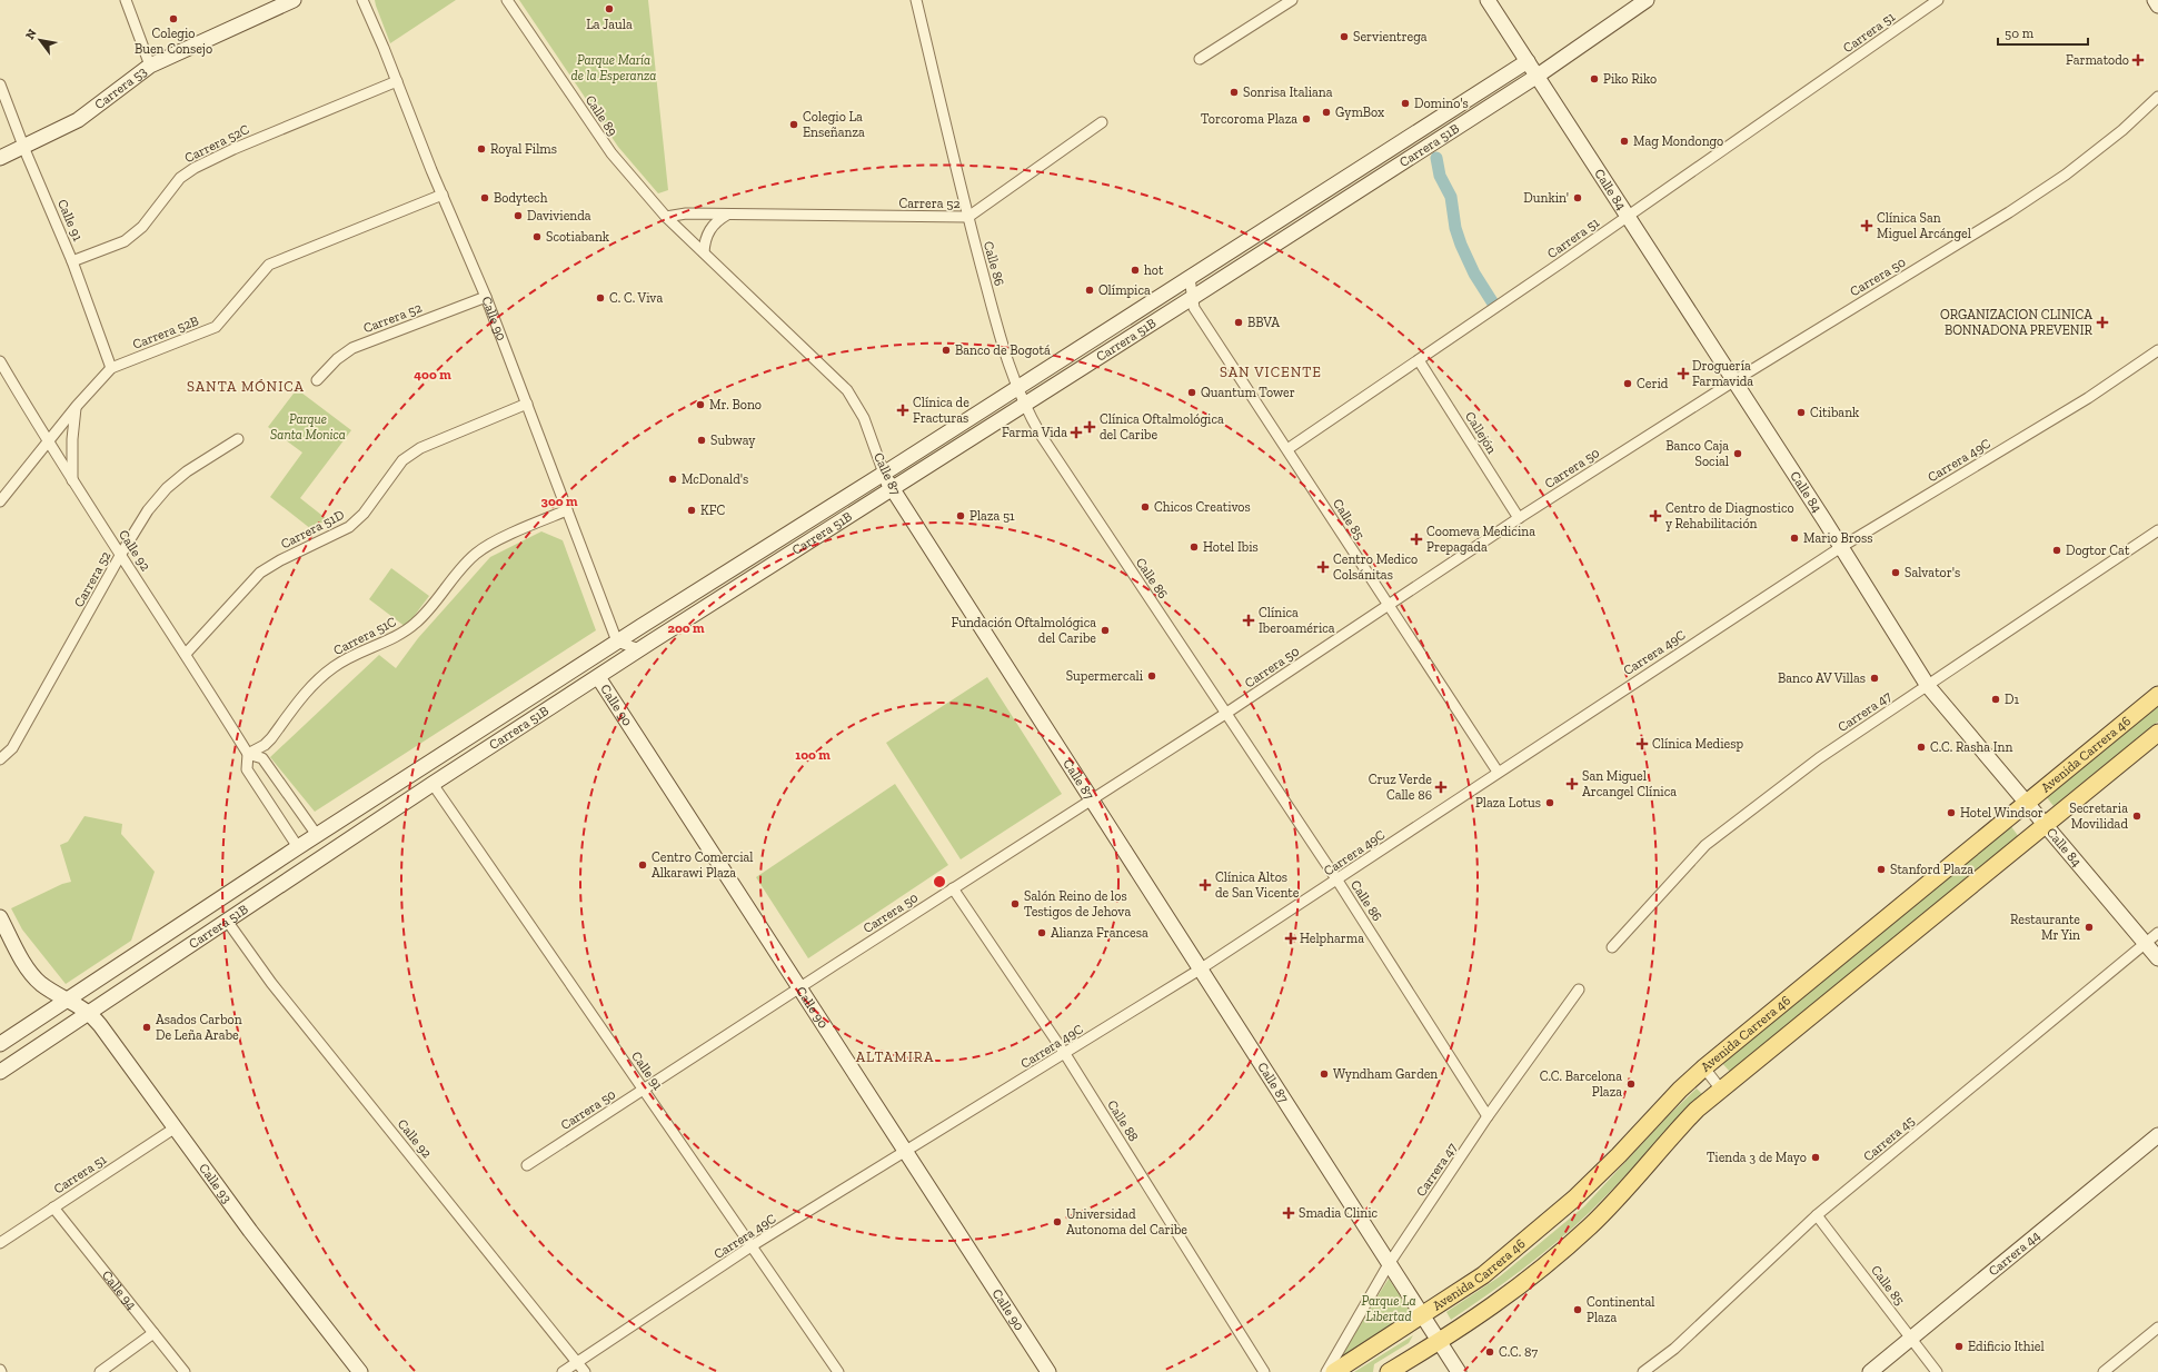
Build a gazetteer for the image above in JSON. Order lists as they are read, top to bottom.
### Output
{
  "streets": {
    "main road": [
      "Carrera 53",
      "Carrera 51B",
      "Calle 84",
      "Calle 90",
      "Calle 87",
      "Avenida Carrera 46",
      "Calle 93",
      "Carrera 44"
    ],
    "street": [
      "Carrera 51",
      "Calle 89",
      "Carrera 52C",
      "Carrera 52",
      "Calle 91",
      "Calle 86",
      "Carrera 50",
      "Carrera 52B",
      "Callejón",
      "Carrera 49C",
      "Calle 85",
      "Carrera 51D",
      "Calle 92",
      "Carrera 51C",
      "Carrera 47",
      "Calle 88",
      "Carrera 45",
      "Calle 94"
    ]
  },
  "crossings": [
    ["Carrera 51", "Calle 84"],
    ["Carrera 51", "Callejón"],
    ["Carrera 51", "Calle 85"],
    ["Carrera 51", "Calle 93"],
    ["Carrera 51", "Calle 94"],
    ["Carrera 53", "Calle 91"],
    ["Calle 89", "Carrera 52"],
    ["Calle 89", "Calle 87"],
    ["Carrera 52C", "Calle 91"],
    ["Carrera 52C", "Calle 90"],
    ["Carrera 51B", "Calle 84"],
    ["Carrera 51B", "Calle 91"],
    ["Carrera 51B", "Calle 86"],
    ["Carrera 51B", "Calle 90"],
    ["Carrera 51B", "Calle 87"],
    ["Carrera 51B", "Calle 85"],
    ["Carrera 51B", "Calle 92"],
    ["Carrera 51B", "Calle 93"],
    ["Calle 84", "Carrera 50"],
    ["Calle 84", "Carrera 49C"],
    ["Calle 84", "Carrera 47"],
    ["Calle 84", "Avenida Carrera 46"],
    ["Calle 84", "Carrera 45"],
    ["Carrera 52", "Calle 86"],
    ["Carrera 52", "Calle 90"],
    ["Carrera 52", "Calle 87"],
    ["Carrera 52", "Calle 92"],
    ["Calle 91", "Carrera 50"],
    ["Calle 91", "Carrera 52B"],
    ["Calle 91", "Carrera 49C"],
    ["Calle 86", "Carrera 50"],
    ["Calle 86", "Carrera 49C"],
    ["Calle 86", "Carrera 47"],
    ["Carrera 50", "Calle 90"],
    ["Carrera 50", "Callejón"],
    ["Carrera 50", "Calle 87"],
    ["Carrera 50", "Calle 85"],
    ["Carrera 50", "Calle 88"],
    ["Calle 90", "Carrera 52B"],
    ["Calle 90", "Carrera 49C"],
    ["Calle 90", "Carrera 51D"],
    ["Calle 90", "Carrera 51C"],
    ["Carrera 52B", "Calle 92"],
    ["Carrera 49C", "Calle 87"],
    ["Carrera 49C", "Calle 85"],
    ["Carrera 49C", "Calle 92"],
    ["Carrera 49C", "Calle 88"],
    ["Calle 87", "Carrera 47"],
    ["Calle 87", "Avenida Carrera 46"],
    ["Calle 85", "Carrera 45"],
    ["Calle 85", "Carrera 44"],
    ["Carrera 51D", "Calle 92"],
    ["Calle 92", "Carrera 51C"]
  ],
  "districts": ["SAN VICENTE", "SANTA MÓNICA", "ALTAMIRA"],
  "parks": ["Parque María de la Esperanza", "Parque Santa Monica", "Parque La Libertad"],
  "places": {
    "other": [
      "La Jaula",
      "Colegio Buen Consejo",
      "Servientrega",
      "Piko Riko",
      "Sonrisa Italiana",
      "Domino's",
      "GymBox",
      "Torcoroma Plaza",
      "Colegio La Enseñanza",
      "Mag Mondongo",
      "Royal Films",
      "Bodytech",
      "Dunkin'",
      "Davivienda",
      "Scotiabank",
      "hot",
      "Olímpica",
      "C. C. Viva",
      "BBVA",
      "Banco de Bogotá",
      "Cerid",
      "Quantum Tower",
      "Mr. Bono",
      "Citibank",
      "Subway",
      "Banco Caja Social",
      "McDonald's",
      "Chicos Creativos",
      "KFC",
      "Plaza 51",
      "Mario Bross",
      "Hotel Ibis",
      "Dogtor Cat",
      "Salvator's",
      "Fundación Oftalmológica del Caribe",
      "Supermercali",
      "Banco AV Villas",
      "D1",
      "C.C. Rasha Inn",
      "Plaza Lotus",
      "Hotel Windsor",
      "Secretaria Movilidad",
      "Centro Comercial Alkarawi Plaza",
      "Stanford Plaza",
      "Salón Reino de los Testigos de Jehova",
      "Restaurante Mr Yin",
      "Alianza Francesa",
      "Asados Carbon De Leña Arabe",
      "Wyndham Garden",
      "C.C. Barcelona Plaza",
      "Tienda 3 de Mayo",
      "Universidad Autonoma del Caribe",
      "Continental Plaza",
      "Edificio Ithiel",
      "C.C. 87"
    ],
    "health": [
      "Farmatodo",
      "Clínica San Miguel Arcángel",
      "ORGANIZACION CLINICA BONNADONA PREVENIR",
      "Droguería Farmavida",
      "Clínica de Fracturas",
      "Clínica Oftalmológica del Caribe",
      "Farma Vida",
      "Centro de Diagnostico y Rehabilitación",
      "Coomeva Medicina Prepagada",
      "Centro Medico Colsánitas",
      "Clínica Iberoamérica",
      "Clínica Mediesp",
      "San Miguel Arcangel Clínica",
      "Cruz Verde Calle 86",
      "Clínica Altos de San Vicente",
      "Helpharma",
      "Smadia Clinic"
    ]
  },
  "scale_bar": "50 m",
  "north": "top left",
  "rings": [
    "400 m",
    "300 m",
    "200 m",
    "100 m"
  ]
}
